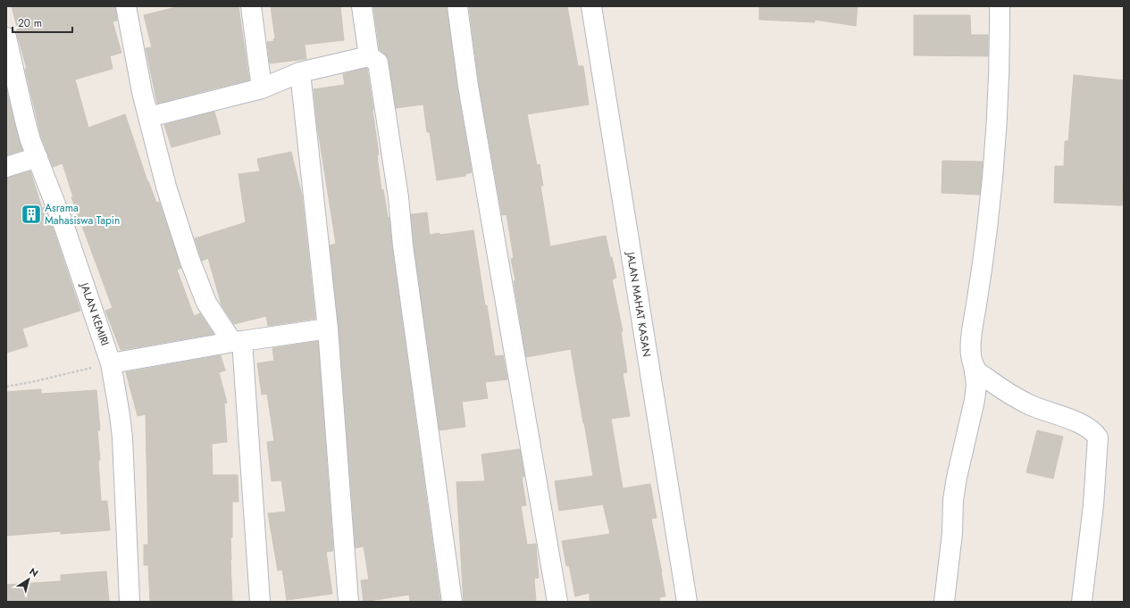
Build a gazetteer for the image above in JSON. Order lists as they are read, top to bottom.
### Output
{
  "streets": {
    "street": ["JALAN MAHAT KASAN", "JALAN KEMIRI"]
  },
  "places": {
    "building": ["Asrama Mahasiswa Tapin"]
  },
  "scale_bar": "20 m",
  "north": "top right"
}
